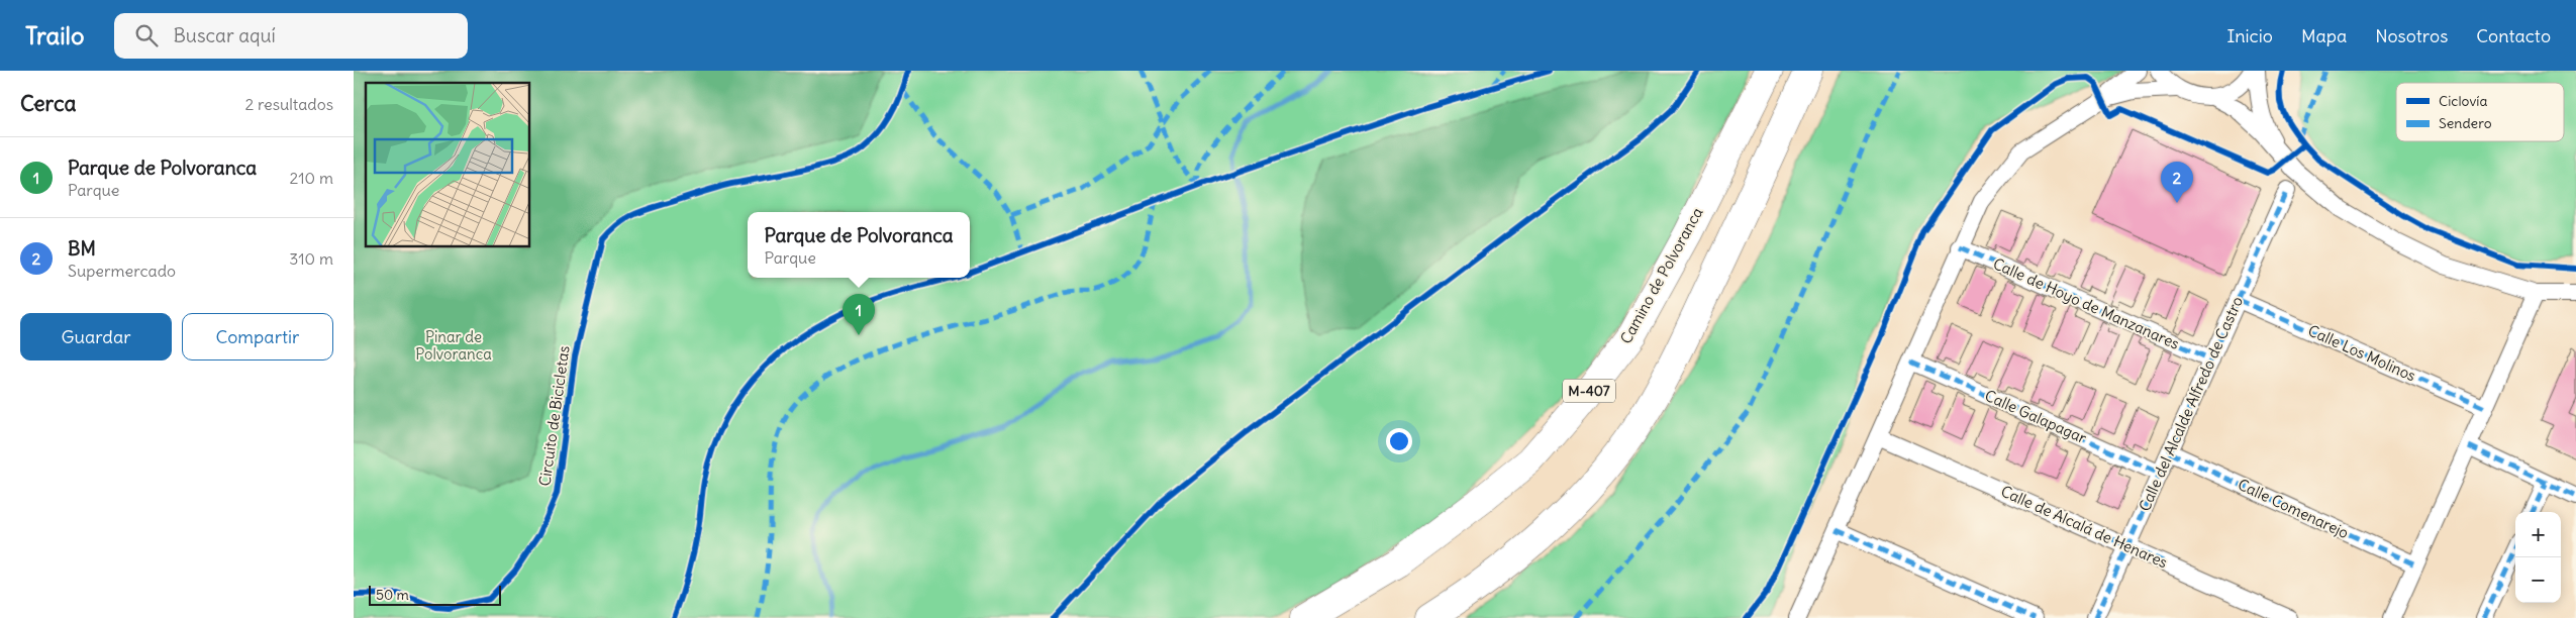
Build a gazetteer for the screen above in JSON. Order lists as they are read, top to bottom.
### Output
{
  "streets": {
    "highway": ["Camino de Polvoranca", "M-407"],
    "street": [
      "Calle de Hoyo de Manzanares",
      "Calle Los Molinos",
      "Calle del Alcalde Alfredo de Castro",
      "Calle Galapagar",
      "Calle Comenarejo",
      "Calle de Alcalá de Henares"
    ],
    "cycle path": ["Circuito de Bicicletas"]
  },
  "crossings": [
    ["Calle de Hoyo de Manzanares", "Calle del Alcalde Alfredo de Castro"],
    ["Calle Los Molinos", "Calle del Alcalde Alfredo de Castro"],
    ["Calle del Alcalde Alfredo de Castro", "Calle Galapagar"],
    ["Calle del Alcalde Alfredo de Castro", "Calle Comenarejo"],
    ["Calle del Alcalde Alfredo de Castro", "Calle de Alcalá de Henares"]
  ],
  "parks": ["Pinar de Polvoranca"],
  "legend": ["Ciclovía", "Sendero"],
  "scale_bar": "50 m",
  "page": {
    "header": "Trailo",
    "search": "Buscar aquí",
    "nav": [
      "Inicio",
      "Mapa",
      "Nosotros",
      "Contacto"
    ],
    "heading": ["Cerca", "2 resultados"],
    "list": [
      {
        "mark": "1",
        "name": "Parque de Polvoranca",
        "note": "Parque",
        "value": "210 m"
      },
      {
        "mark": "2",
        "name": "BM",
        "note": "Supermercado",
        "value": "310 m"
      }
    ],
    "pins": ["2", "1"],
    "popup": ["Parque de Polvoranca", "Parque"],
    "buttons": ["Guardar", "Compartir"],
    "map_buttons": ["+", "−"],
    "scale": "50 m"
  }
}
